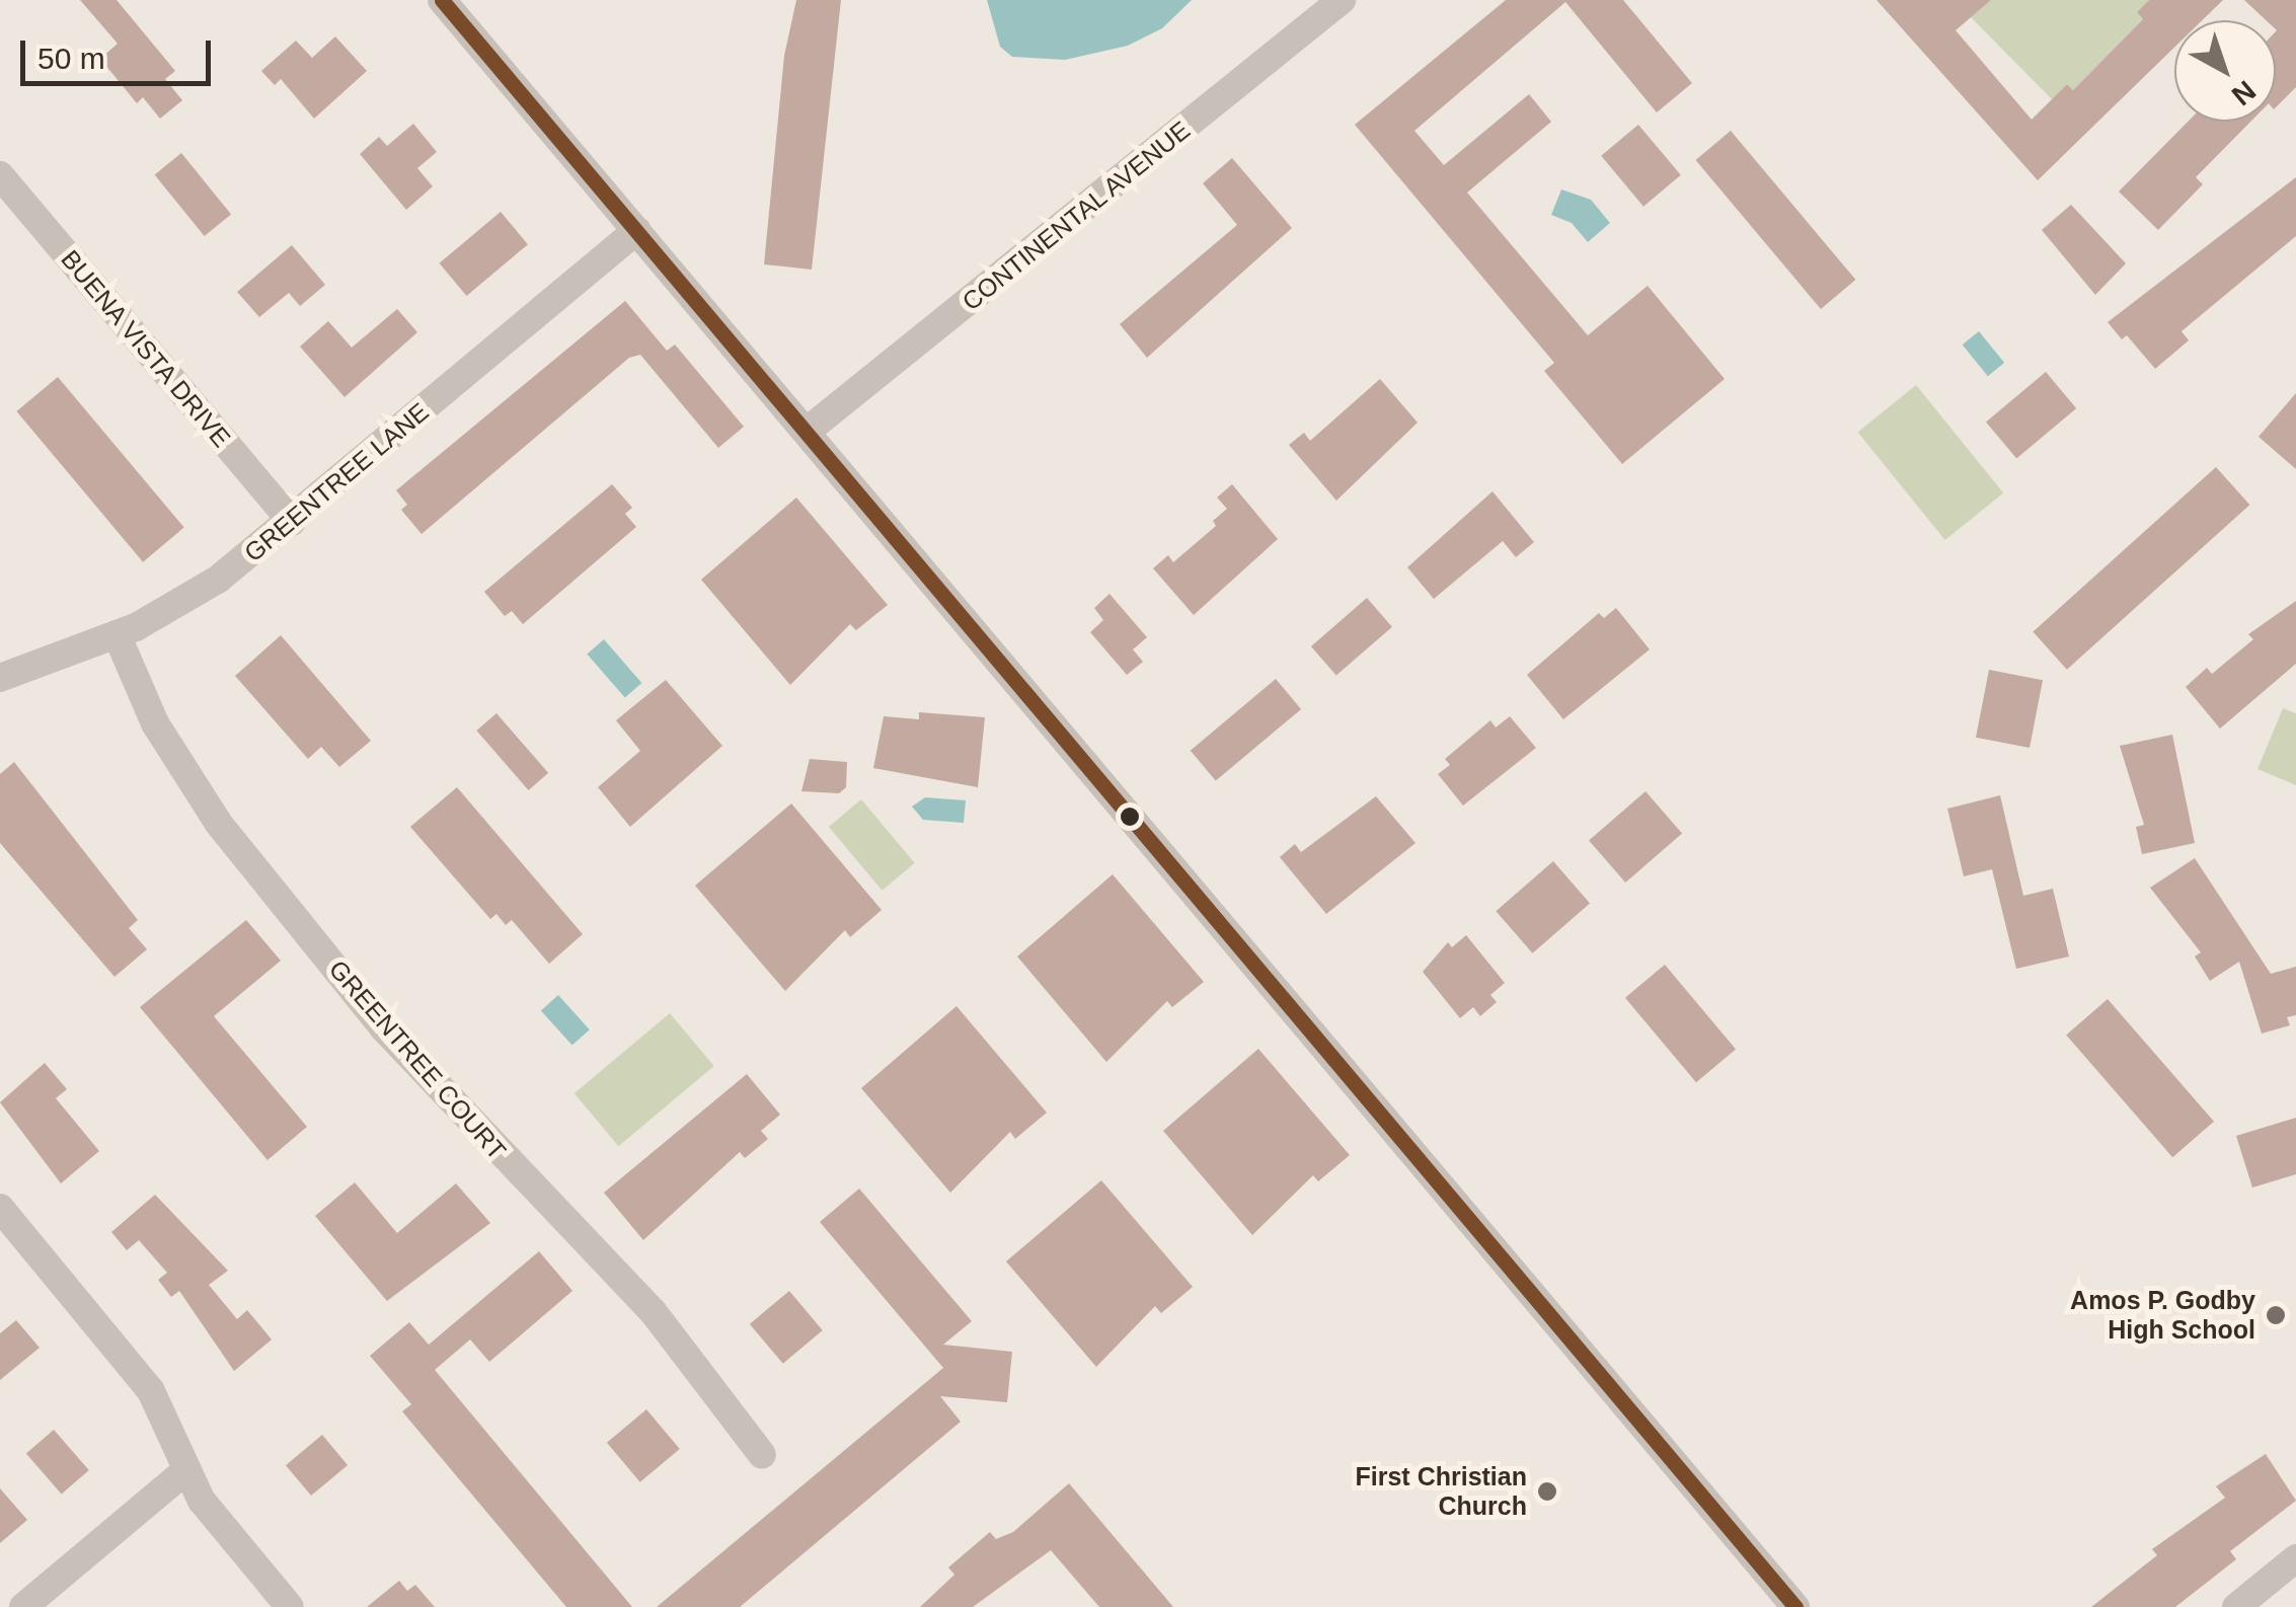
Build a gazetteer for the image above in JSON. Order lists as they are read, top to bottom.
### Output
{
  "streets": {
    "street": [
      "CONTINENTAL AVENUE",
      "BUENA VISTA DRIVE",
      "GREENTREE LANE",
      "GREENTREE COURT"
    ]
  },
  "crossings": [
    ["BUENA VISTA DRIVE", "GREENTREE LANE"],
    ["GREENTREE LANE", "GREENTREE COURT"]
  ],
  "places": ["Amos P. Godby High School", "First Christian Church"],
  "scale_bar": "50 m",
  "north": "bottom right"
}
